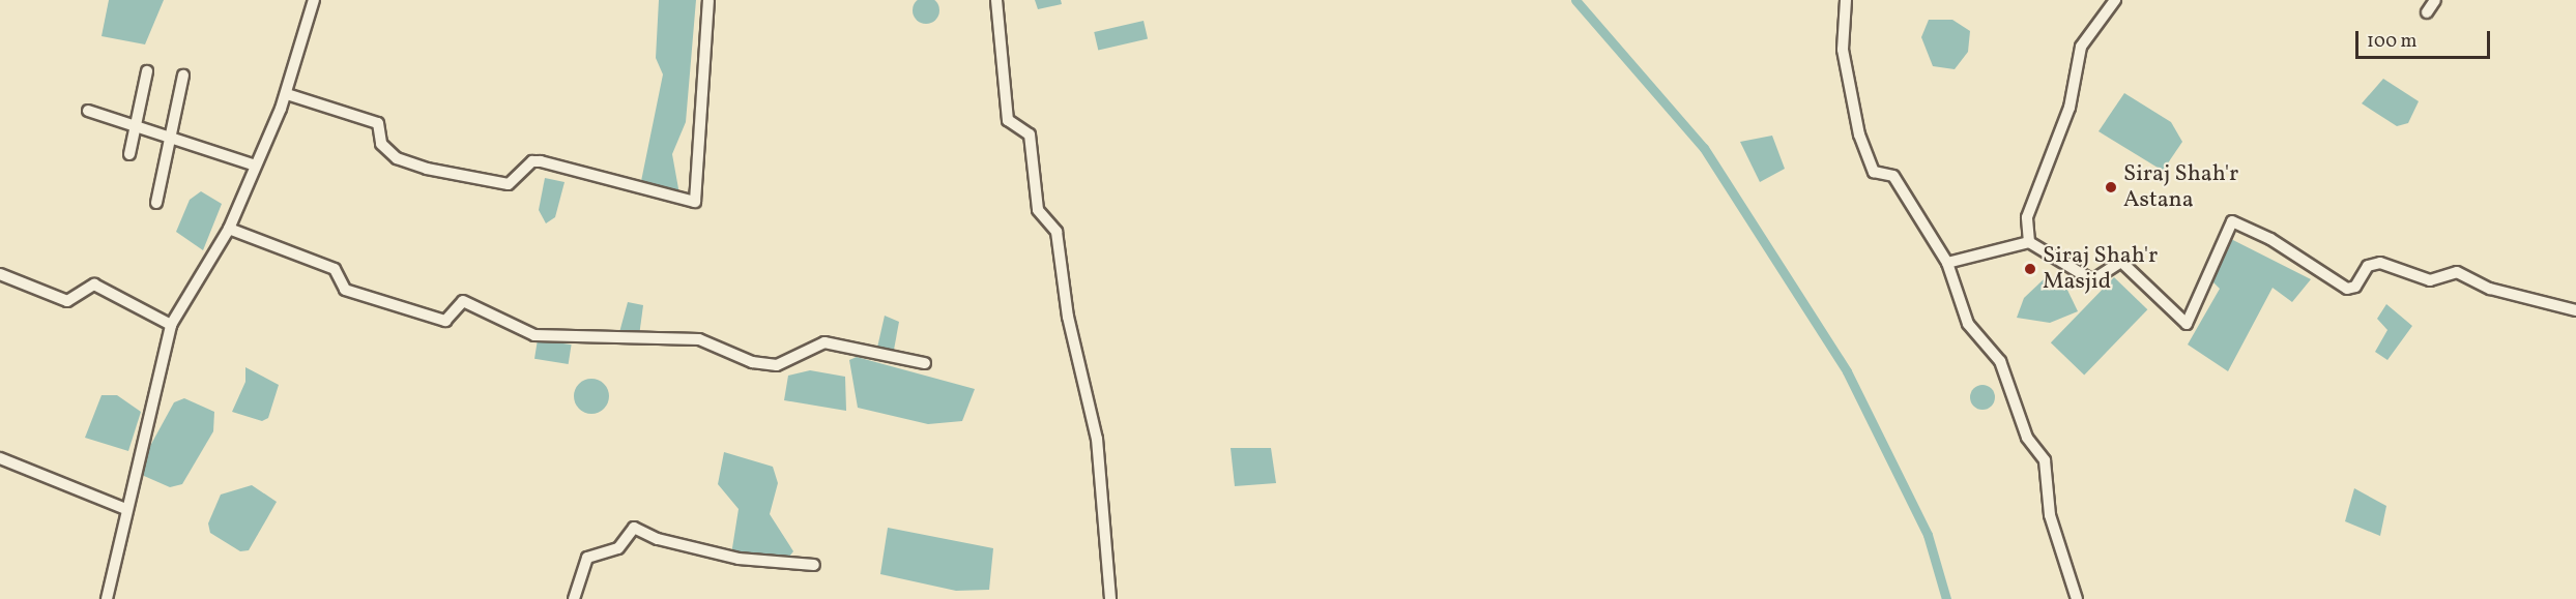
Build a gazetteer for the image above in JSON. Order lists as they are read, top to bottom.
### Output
{
  "places": ["Siraj Shah'r Astana", "Siraj Shah'r Masjid"],
  "scale_bar": "100 m"
}
